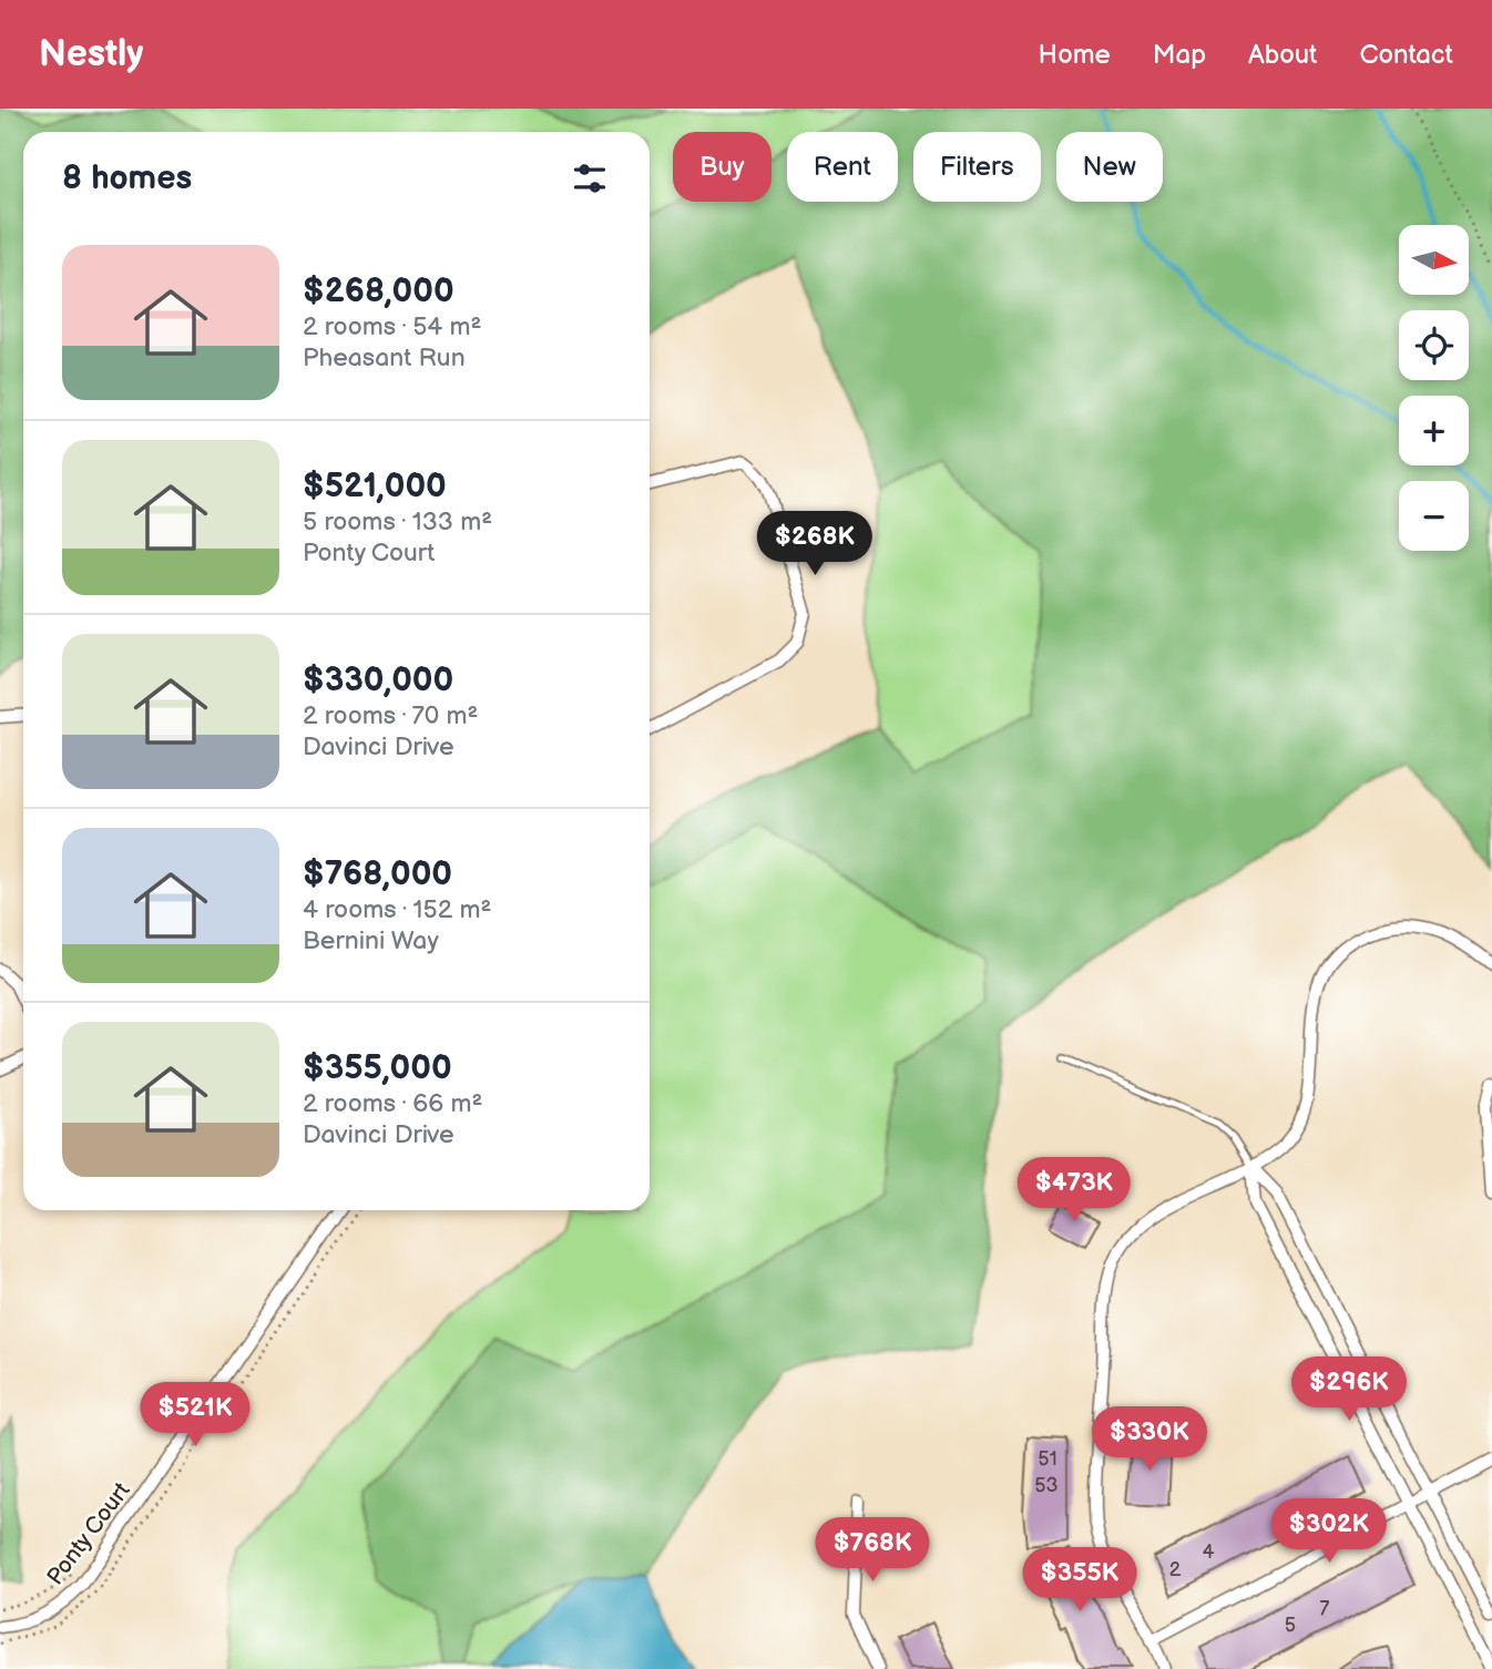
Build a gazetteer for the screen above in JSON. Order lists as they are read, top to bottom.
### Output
{
  "streets": {
    "street": ["Ponty Court"]
  },
  "house_numbers": [
    "51",
    "53",
    "4",
    "2",
    "7",
    "5"
  ],
  "north": "right",
  "page": {
    "header": "Nestly",
    "nav": [
      "Home",
      "Map",
      "About",
      "Contact"
    ],
    "chip": [
      "Buy",
      "Rent",
      "Filters",
      "New"
    ],
    "heading": "8 homes",
    "map_buttons": ["+", "−"],
    "list": [
      {
        "name": "$268,000",
        "note": "2 rooms · 54 m² · Pheasant Run"
      },
      {
        "name": "$521,000",
        "note": "5 rooms · 133 m² · Ponty Court"
      },
      {
        "name": "$330,000",
        "note": "2 rooms · 70 m² · Davinci Drive"
      },
      {
        "name": "$768,000",
        "note": "4 rooms · 152 m² · Bernini Way"
      },
      {
        "name": "$355,000",
        "note": "2 rooms · 66 m² · Davinci Drive"
      }
    ],
    "price": [
      "$268K",
      "$473K",
      "$296K",
      "$521K",
      "$330K",
      "$302K",
      "$768K",
      "$355K"
    ]
  }
}
